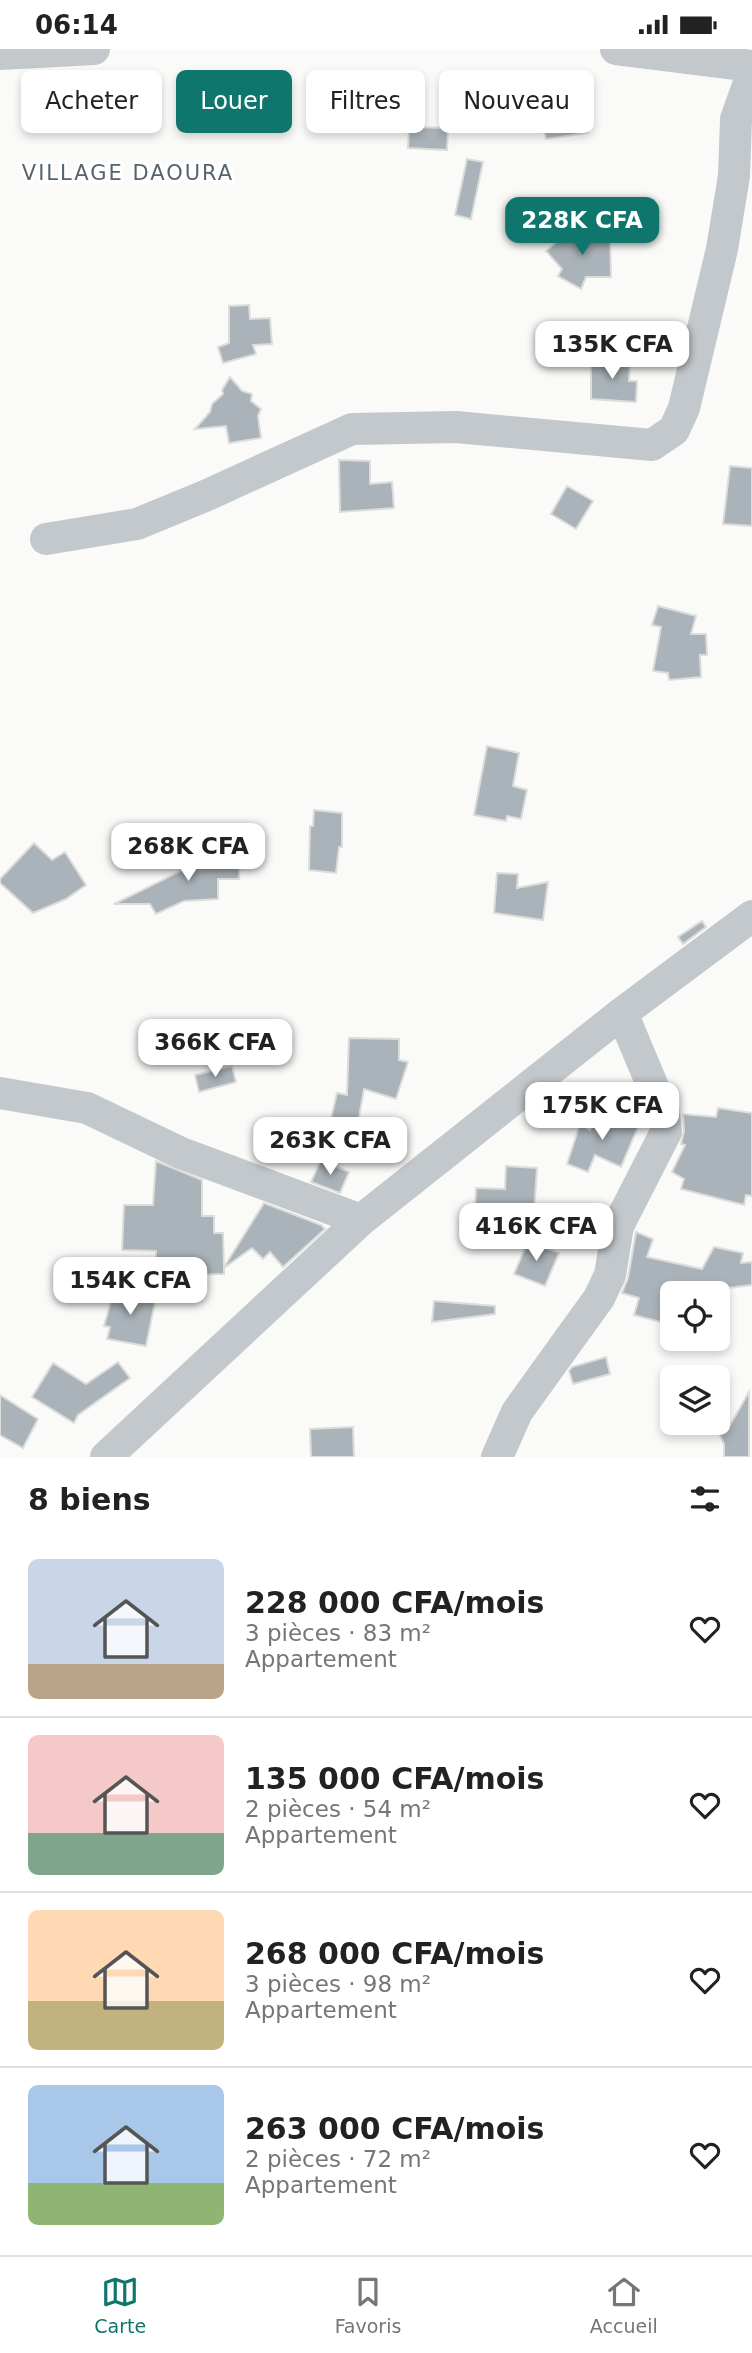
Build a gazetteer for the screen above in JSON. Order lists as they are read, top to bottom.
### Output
{
  "districts": ["VILLAGE DAOURA"],
  "page": {
    "status": "06:14",
    "chip": [
      "Acheter",
      "Louer",
      "Filtres",
      "Nouveau"
    ],
    "price": [
      "228K CFA",
      "135K CFA",
      "268K CFA",
      "366K CFA",
      "175K CFA",
      "263K CFA",
      "416K CFA",
      "154K CFA"
    ],
    "heading": "8 biens",
    "list": [
      {
        "name": "228 000 CFA/mois",
        "note": "3 pièces · 83 m² · Appartement"
      },
      {
        "name": "135 000 CFA/mois",
        "note": "2 pièces · 54 m² · Appartement"
      },
      {
        "name": "268 000 CFA/mois",
        "note": "3 pièces · 98 m² · Appartement"
      },
      {
        "name": "263 000 CFA/mois",
        "note": "2 pièces · 72 m² · Appartement"
      }
    ],
    "tabs": ["Carte", "Favoris", "Accueil"]
  }
}
